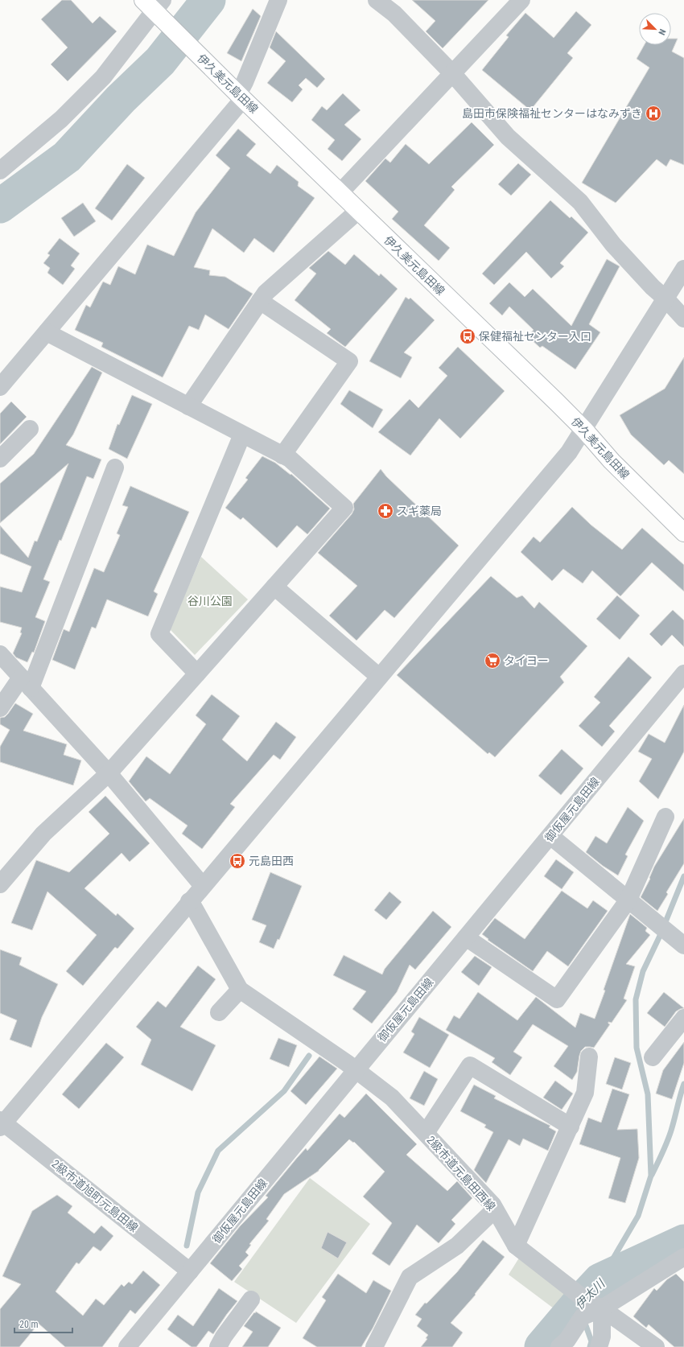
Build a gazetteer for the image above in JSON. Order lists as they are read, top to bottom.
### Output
{
  "streets": {
    "main road": ["伊久美元島田線"],
    "street": ["御仮屋元島田線", "2級市道元島田西線", "2級市道旭町元島田線"]
  },
  "crossings": [
    ["御仮屋元島田線", "2級市道元島田西線"],
    ["御仮屋元島田線", "2級市道旭町元島田線"]
  ],
  "water": ["伊太川"],
  "parks": ["谷川公園"],
  "places": {
    "hospital": ["島田市保険福祉センターはなみずき"],
    "bus stop": ["保健福祉センター入口", "元島田西"],
    "pharmacy": ["スギ薬局"],
    "supermarket": ["タイヨー"]
  },
  "scale_bar": "20 m",
  "north": "bottom right"
}
